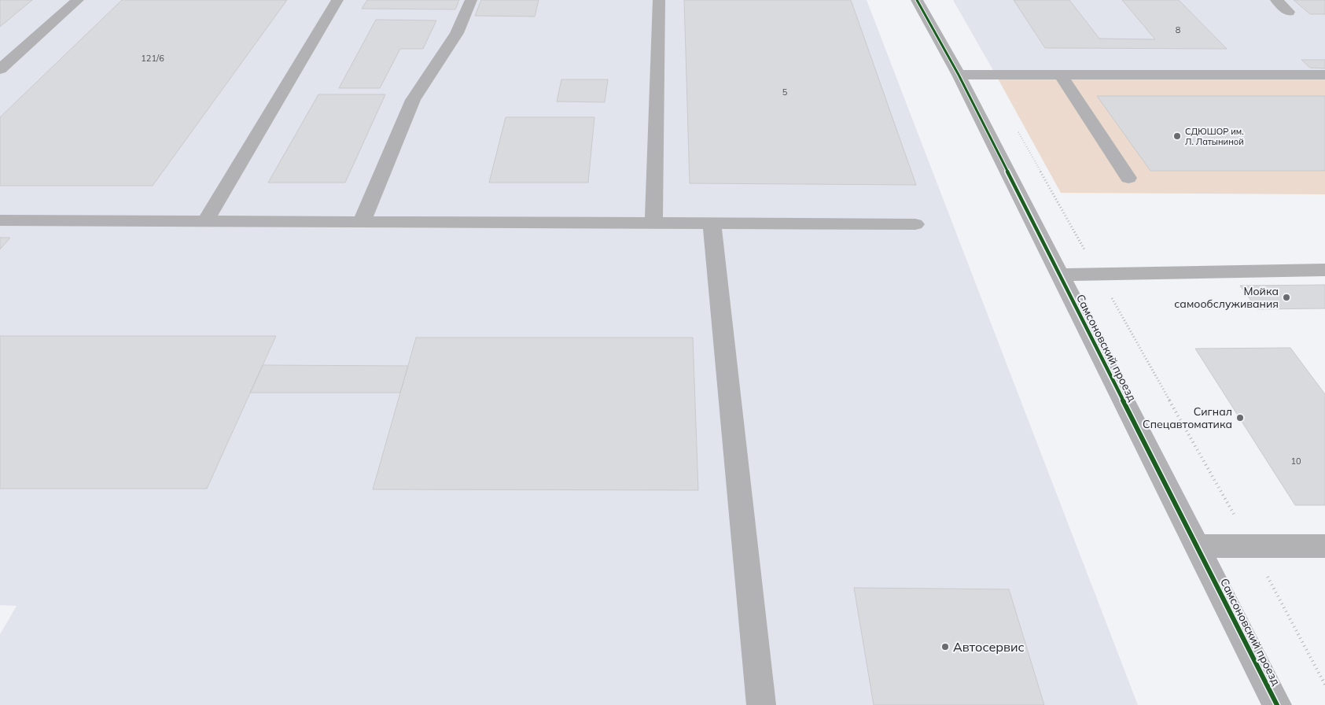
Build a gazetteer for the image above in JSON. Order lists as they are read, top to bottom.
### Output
{
  "streets": {
    "street": ["Самсоновский проезд"]
  },
  "places": [
    "СДЮШОР им. Л. Латыниной",
    "Мойка самообслуживания",
    "Сигнал Спецавтоматика",
    "Автосервис"
  ],
  "house_numbers": [
    "8",
    "121/6",
    "5",
    "10"
  ]
}
